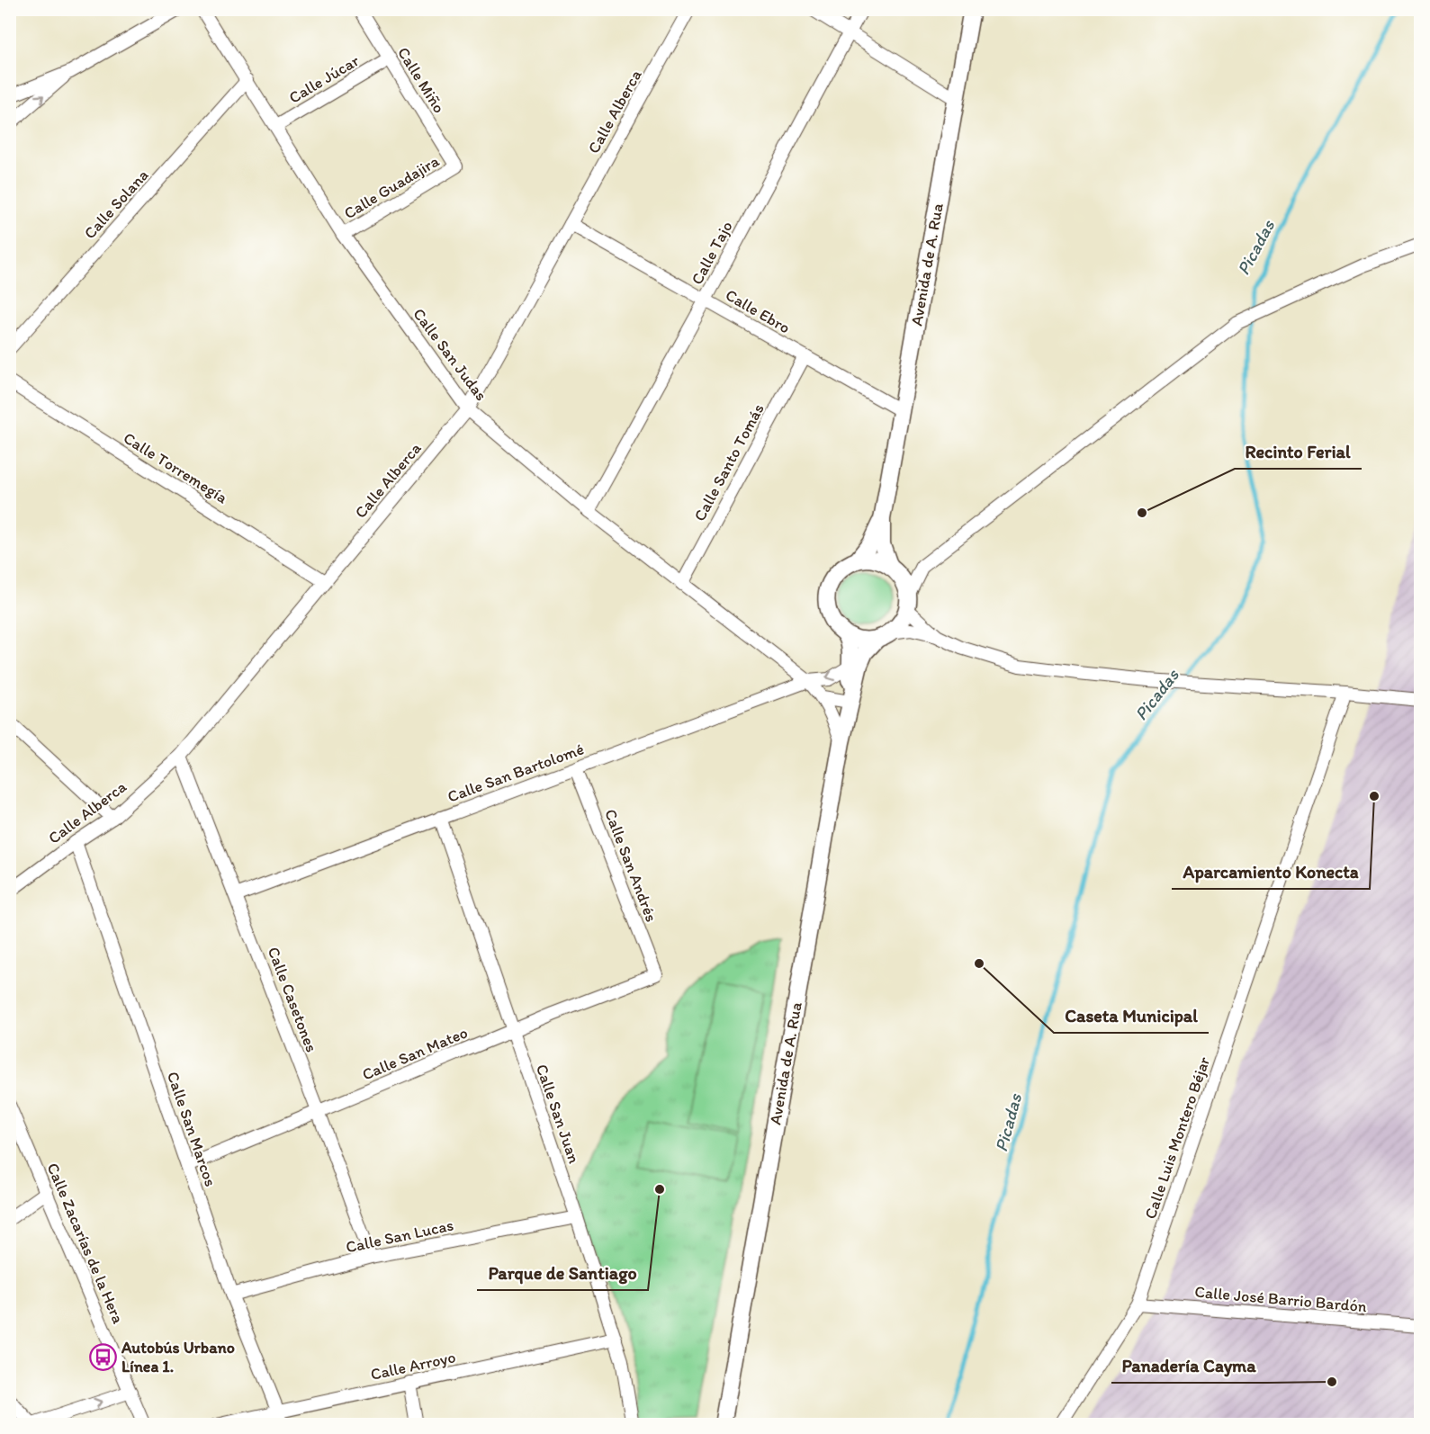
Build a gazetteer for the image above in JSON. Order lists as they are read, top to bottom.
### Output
{
  "streets": {
    "street": [
      "Calle Júcar",
      "Calle Miño",
      "Calle Alberca",
      "Calle Guadajira",
      "Calle Solana",
      "Calle Tajo",
      "Avenida de A. Rua",
      "Calle Ebro",
      "Calle San Judas",
      "Calle Santo Tomás",
      "Calle Torremegía",
      "Calle San Bartolomé",
      "Calle San Andrés",
      "Calle Casetones",
      "Calle San Mateo",
      "Calle San Juan",
      "Calle San Marcos",
      "Calle Luis Montero Béjar",
      "Calle San Lucas",
      "Calle Zacarías de la Hera",
      "Calle José Barrio Bardón",
      "Calle Arroyo"
    ]
  },
  "crossings": [
    ["Calle Júcar", "Calle Miño"],
    ["Calle Júcar", "Calle San Judas"],
    ["Calle Miño", "Calle Guadajira"],
    ["Calle Alberca", "Calle Ebro"],
    ["Calle Alberca", "Calle San Judas"],
    ["Calle Alberca", "Calle Torremegía"],
    ["Calle Alberca", "Calle Casetones"],
    ["Calle Alberca", "Calle San Marcos"],
    ["Calle Guadajira", "Calle San Judas"],
    ["Calle Solana", "Calle San Judas"],
    ["Calle Tajo", "Calle Ebro"],
    ["Calle Tajo", "Calle San Judas"],
    ["Avenida de A. Rua", "Calle Ebro"],
    ["Avenida de A. Rua", "Calle San Judas"],
    ["Calle Ebro", "Calle Santo Tomás"],
    ["Calle San Judas", "Calle Santo Tomás"],
    ["Calle San Judas", "Calle San Bartolomé"],
    ["Calle San Bartolomé", "Calle San Andrés"],
    ["Calle San Bartolomé", "Calle Casetones"],
    ["Calle San Bartolomé", "Calle San Juan"],
    ["Calle San Andrés", "Calle San Mateo"],
    ["Calle Casetones", "Calle San Mateo"],
    ["Calle Casetones", "Calle San Lucas"],
    ["Calle San Mateo", "Calle San Juan"],
    ["Calle San Mateo", "Calle San Marcos"],
    ["Calle San Juan", "Calle San Lucas"],
    ["Calle San Juan", "Calle Arroyo"],
    ["Calle San Marcos", "Calle San Lucas"],
    ["Calle San Marcos", "Calle Arroyo"],
    ["Calle Luis Montero Béjar", "Calle José Barrio Bardón"]
  ],
  "water": ["Picadas"],
  "places": {
    "other": [
      "Recinto Ferial",
      "Aparcamiento Konecta",
      "Caseta Municipal",
      "Parque de Santiago",
      "Panadería Cayma"
    ],
    "bus stop": ["Autobús Urbano Línea 1."]
  }
}
